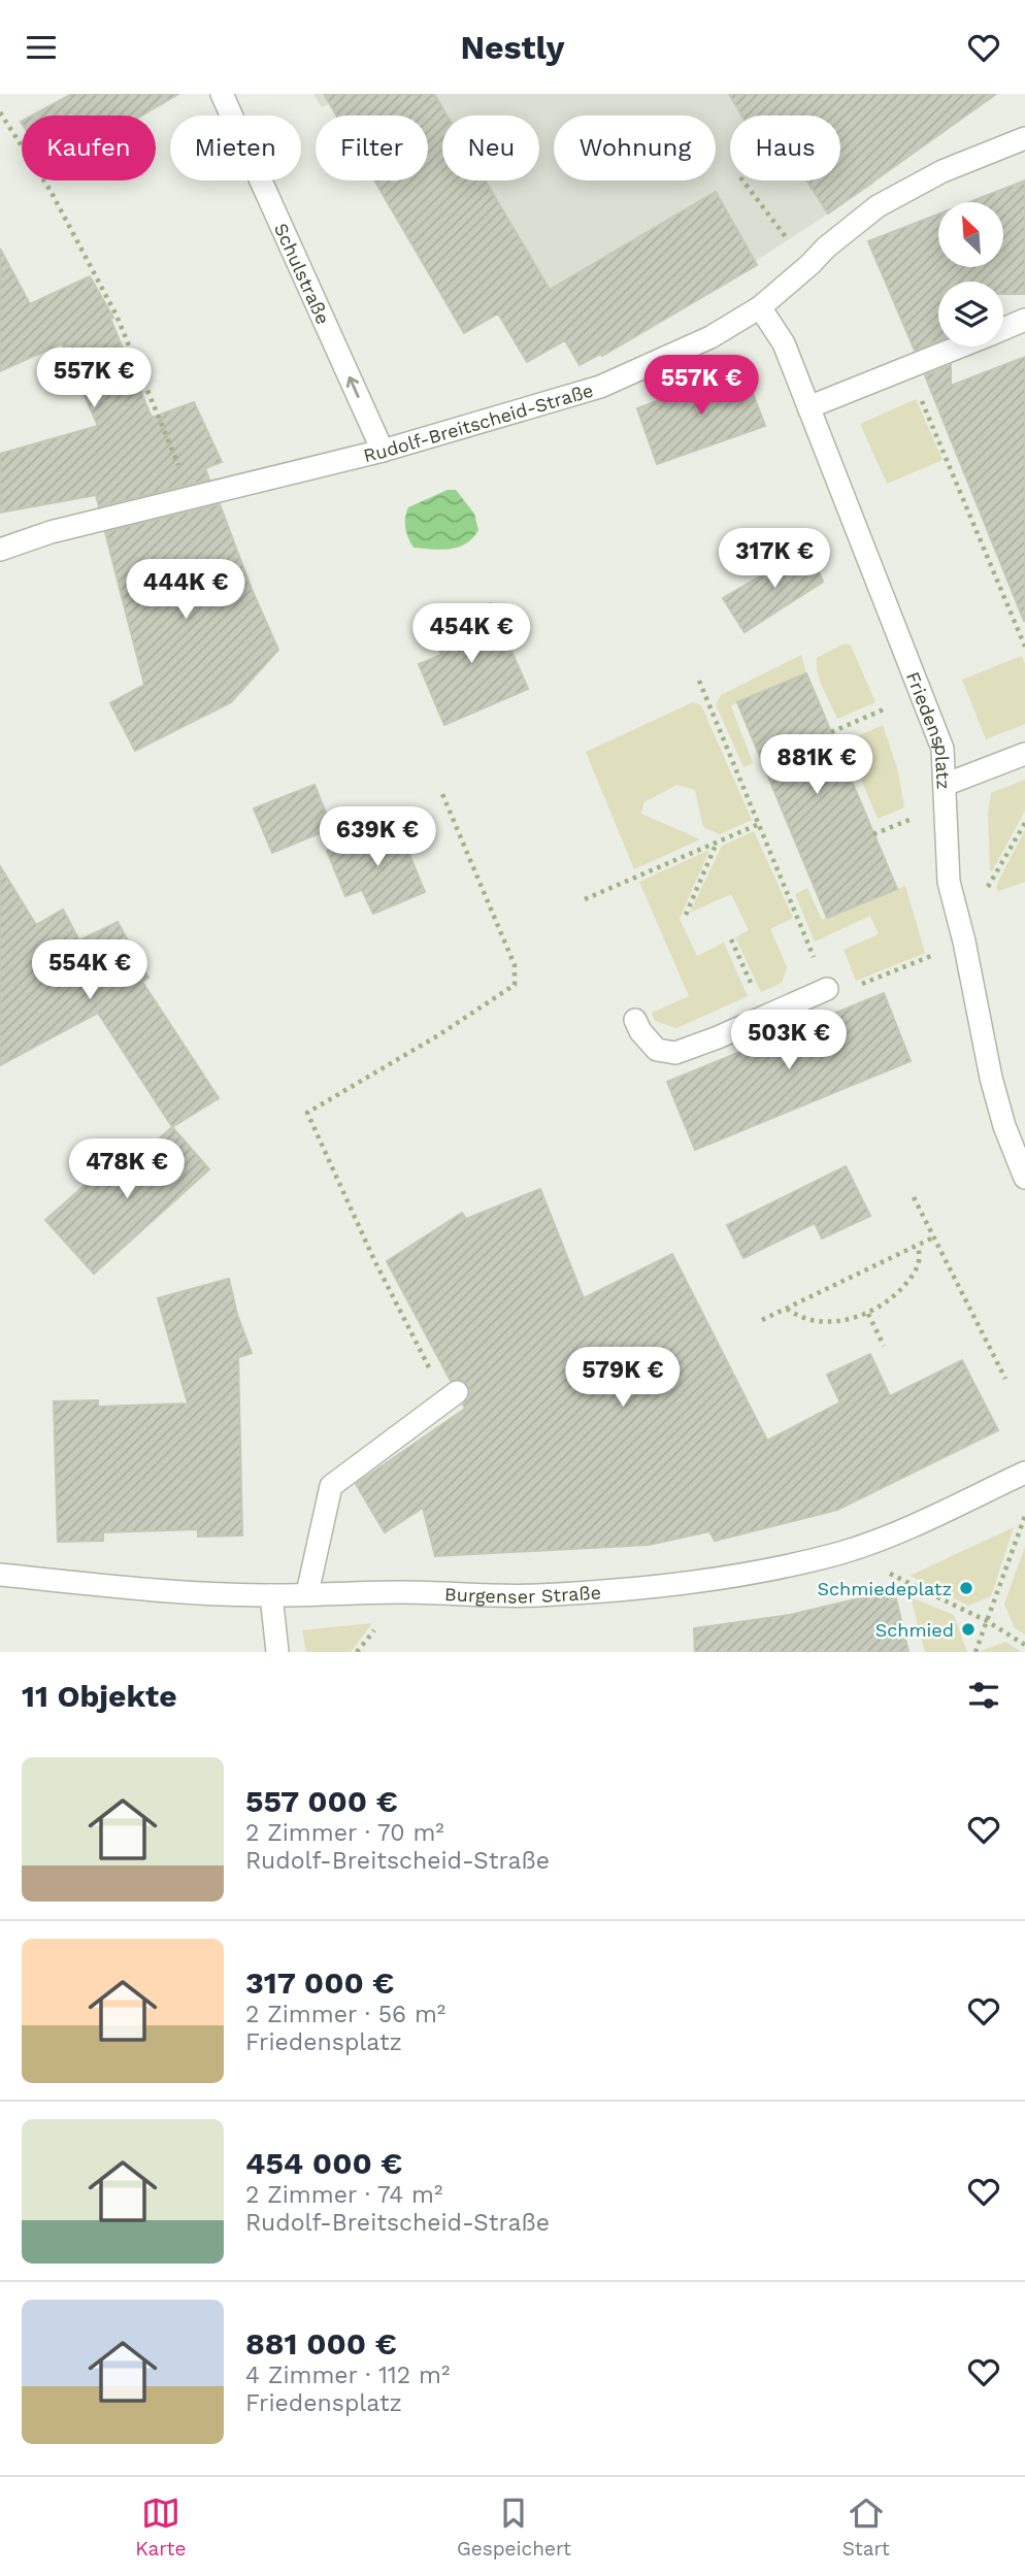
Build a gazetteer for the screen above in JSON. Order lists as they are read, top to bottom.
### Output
{
  "streets": {
    "street": [
      "Schulstraße",
      "Rudolf-Breitscheid-Straße",
      "Friedensplatz",
      "Burgenser Straße"
    ]
  },
  "crossings": [
    ["Schulstraße", "Rudolf-Breitscheid-Straße"],
    ["Rudolf-Breitscheid-Straße", "Friedensplatz"]
  ],
  "one_way": ["Schulstraße"],
  "places": ["Schmiedeplatz", "Schmied"],
  "north": "top left",
  "page": {
    "header": "Nestly",
    "chip": [
      "Kaufen",
      "Mieten",
      "Filter",
      "Neu",
      "Wohnung",
      "Haus"
    ],
    "price": [
      "557K €",
      "557K €",
      "317K €",
      "444K €",
      "454K €",
      "881K €",
      "639K €",
      "554K €",
      "503K €",
      "478K €",
      "579K €"
    ],
    "heading": "11 Objekte",
    "list": [
      {
        "name": "557 000 €",
        "note": "2 Zimmer · 70 m² · Rudolf-Breitscheid-Straße"
      },
      {
        "name": "317 000 €",
        "note": "2 Zimmer · 56 m² · Friedensplatz"
      },
      {
        "name": "454 000 €",
        "note": "2 Zimmer · 74 m² · Rudolf-Breitscheid-Straße"
      },
      {
        "name": "881 000 €",
        "note": "4 Zimmer · 112 m² · Friedensplatz"
      }
    ],
    "tabs": ["Karte", "Gespeichert", "Start"]
  }
}
